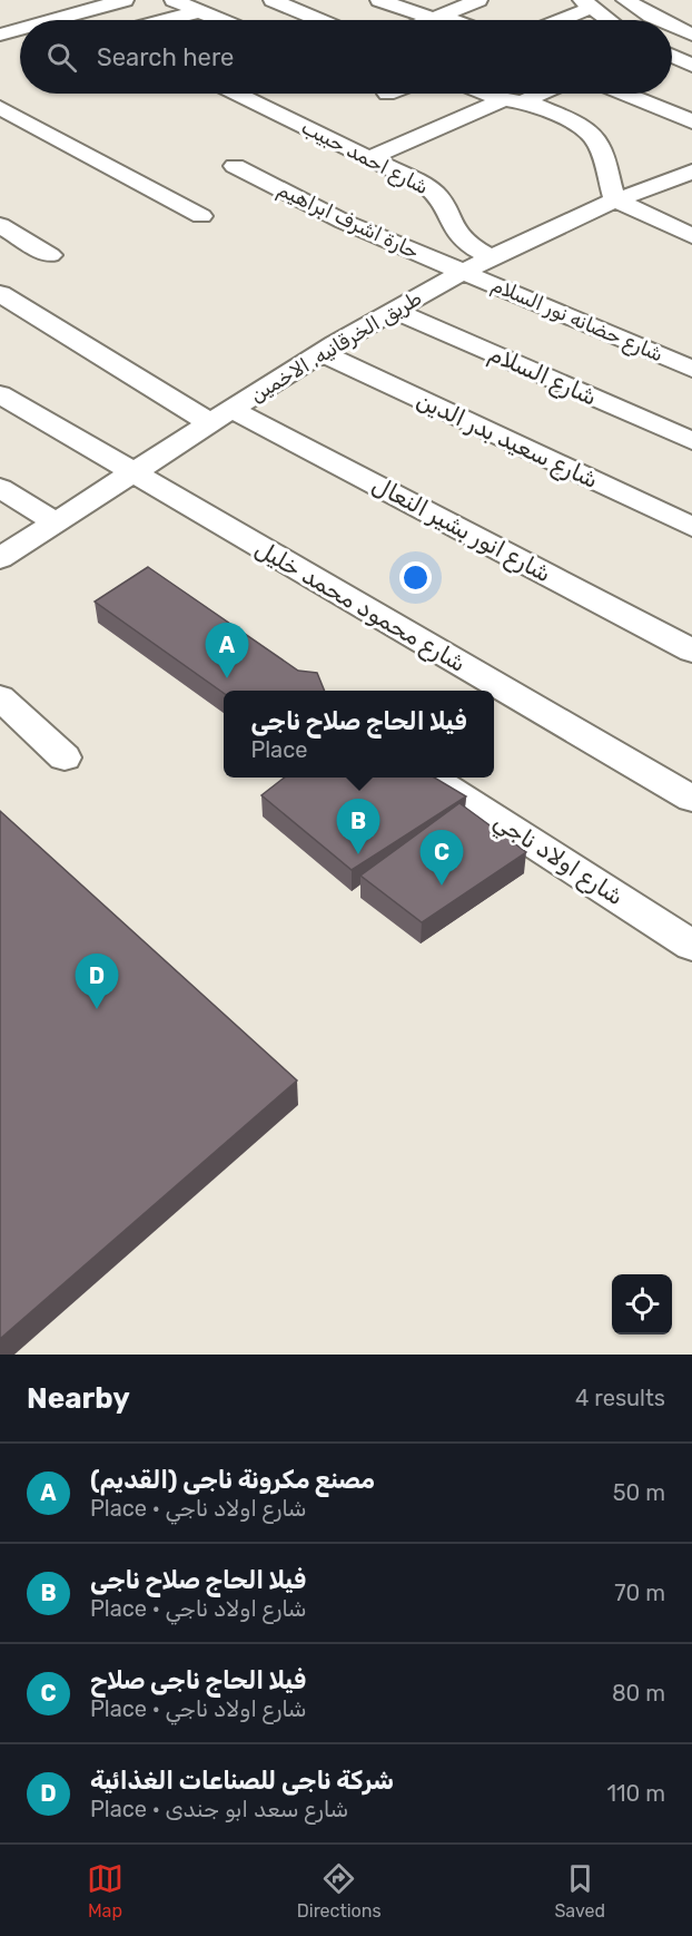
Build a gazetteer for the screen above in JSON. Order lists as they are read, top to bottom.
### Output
{
  "streets": {
    "street": [
      "شارع احمد حبيب",
      "حارة اشرف ابراهيم",
      "شارع حضانه نور السلام",
      "طريق الخرقانيه, الاخمين",
      "شارع السلام",
      "شارع سعيد بدر الدين",
      "شارع انور بشير النعال",
      "شارع محمود محمد خليل",
      "شارع اولاد ناجي"
    ]
  },
  "crossings": [
    ["شارع احمد حبيب", "طريق الخرقانيه, الاخمين"],
    ["حارة اشرف ابراهيم", "شارع حضانه نور السلام"],
    ["حارة اشرف ابراهيم", "طريق الخرقانيه, الاخمين"],
    ["شارع حضانه نور السلام", "طريق الخرقانيه, الاخمين"],
    ["طريق الخرقانيه, الاخمين", "شارع السلام"],
    ["طريق الخرقانيه, الاخمين", "شارع سعيد بدر الدين"],
    ["طريق الخرقانيه, الاخمين", "شارع انور بشير النعال"],
    ["طريق الخرقانيه, الاخمين", "شارع محمود محمد خليل"]
  ],
  "page": {
    "search": "Search here",
    "pins": [
      "A",
      "B",
      "C",
      "D"
    ],
    "popup": ["فيلا الحاج صلاح ناجى", "Place"],
    "heading": ["Nearby", "4 results"],
    "list": [
      {
        "mark": "A",
        "name": "مصنع مكرونة ناجى (القديم)",
        "note": "Place · شارع اولاد ناجي",
        "value": "50 m"
      },
      {
        "mark": "B",
        "name": "فيلا الحاج صلاح ناجى",
        "note": "Place · شارع اولاد ناجي",
        "value": "70 m"
      },
      {
        "mark": "C",
        "name": "فيلا الحاج ناجى صلاح",
        "note": "Place · شارع اولاد ناجي",
        "value": "80 m"
      },
      {
        "mark": "D",
        "name": "شركة ناجى للصناعات الغذائية",
        "note": "Place · شارع سعد ابو جندى",
        "value": "110 m"
      }
    ],
    "nav": ["Map", "Directions", "Saved"]
  }
}
